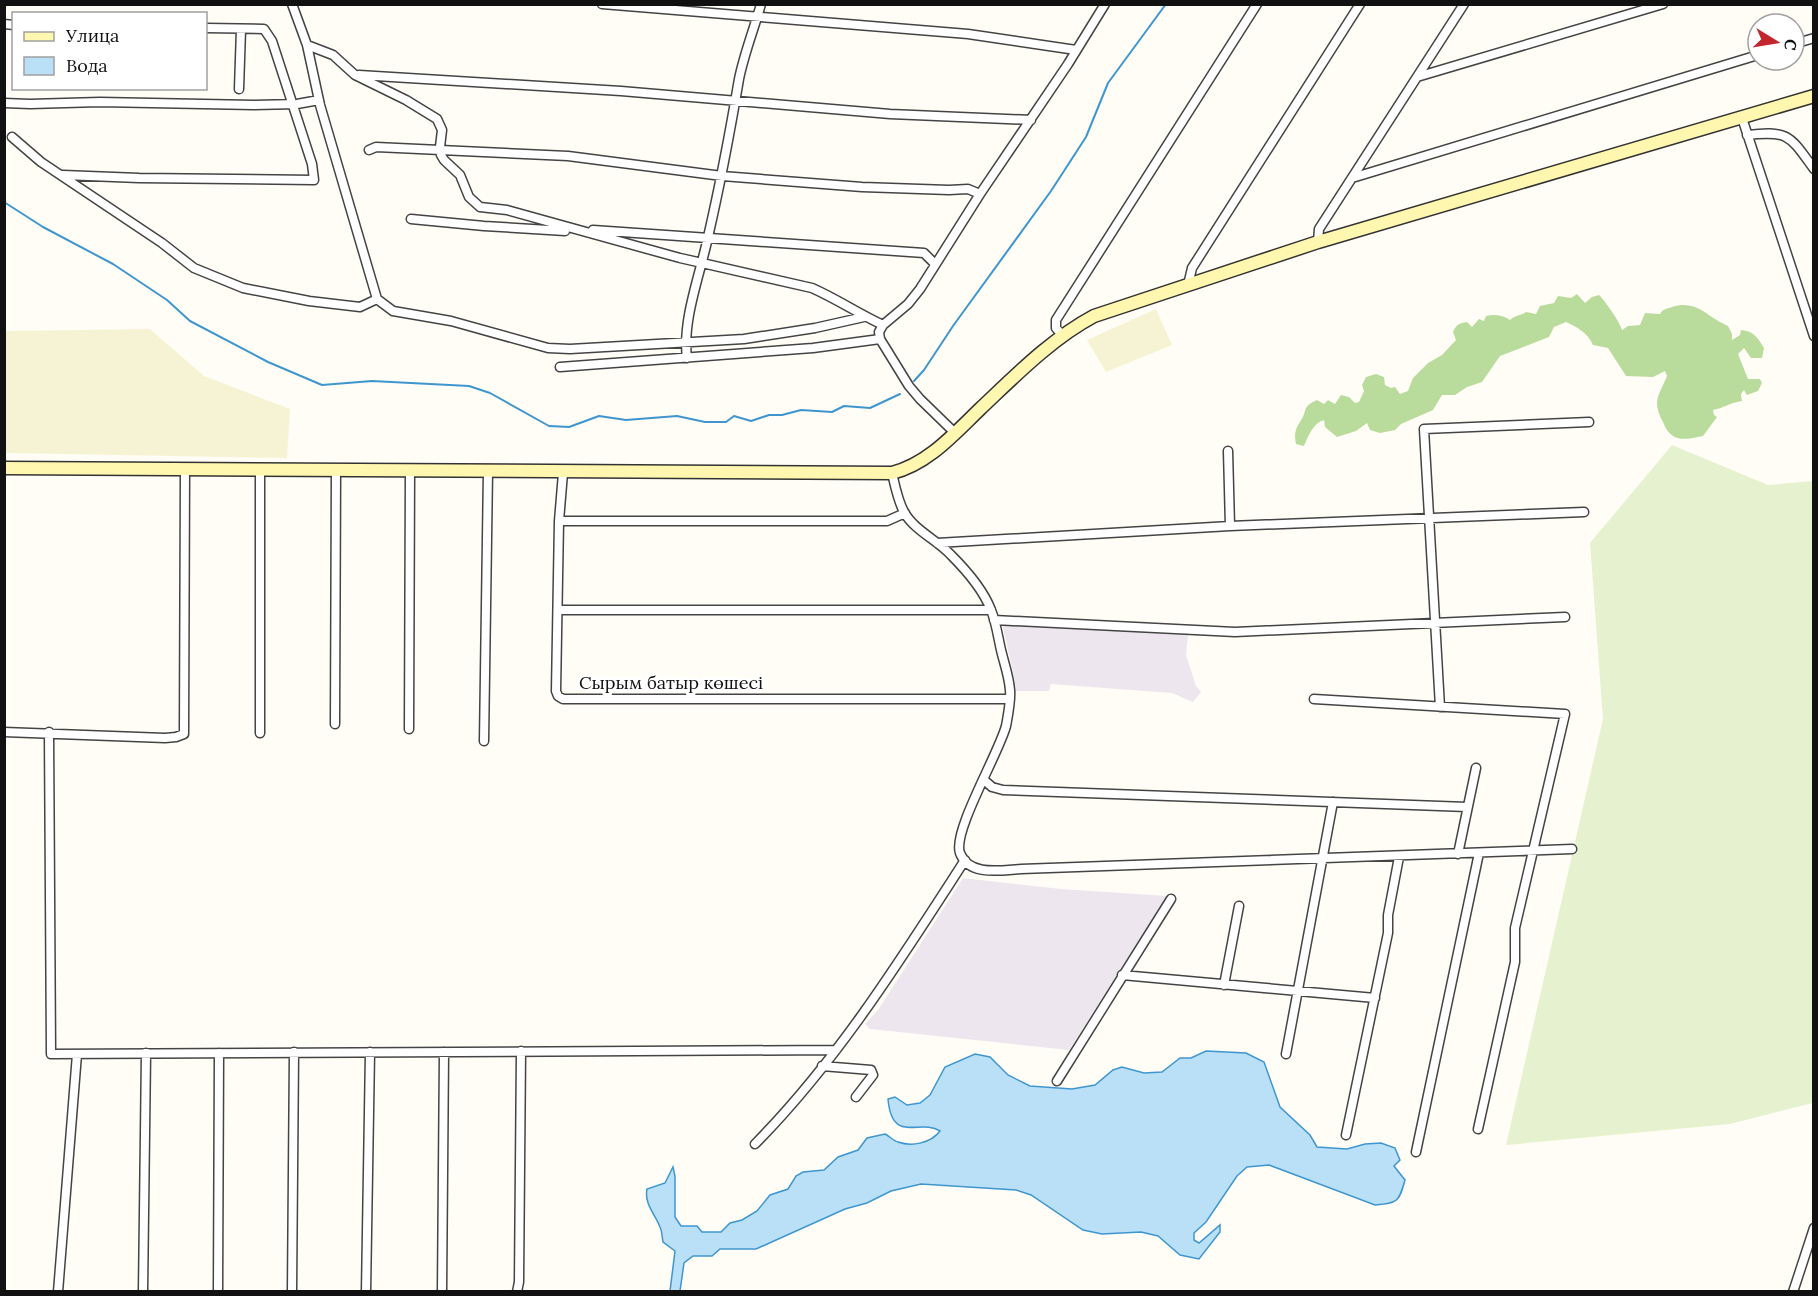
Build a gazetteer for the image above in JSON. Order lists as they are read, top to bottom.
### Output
{
  "streets": {
    "street": ["Сырым батыр көшесі"]
  },
  "legend": ["Улица", "Вода"],
  "north": "right"
}
